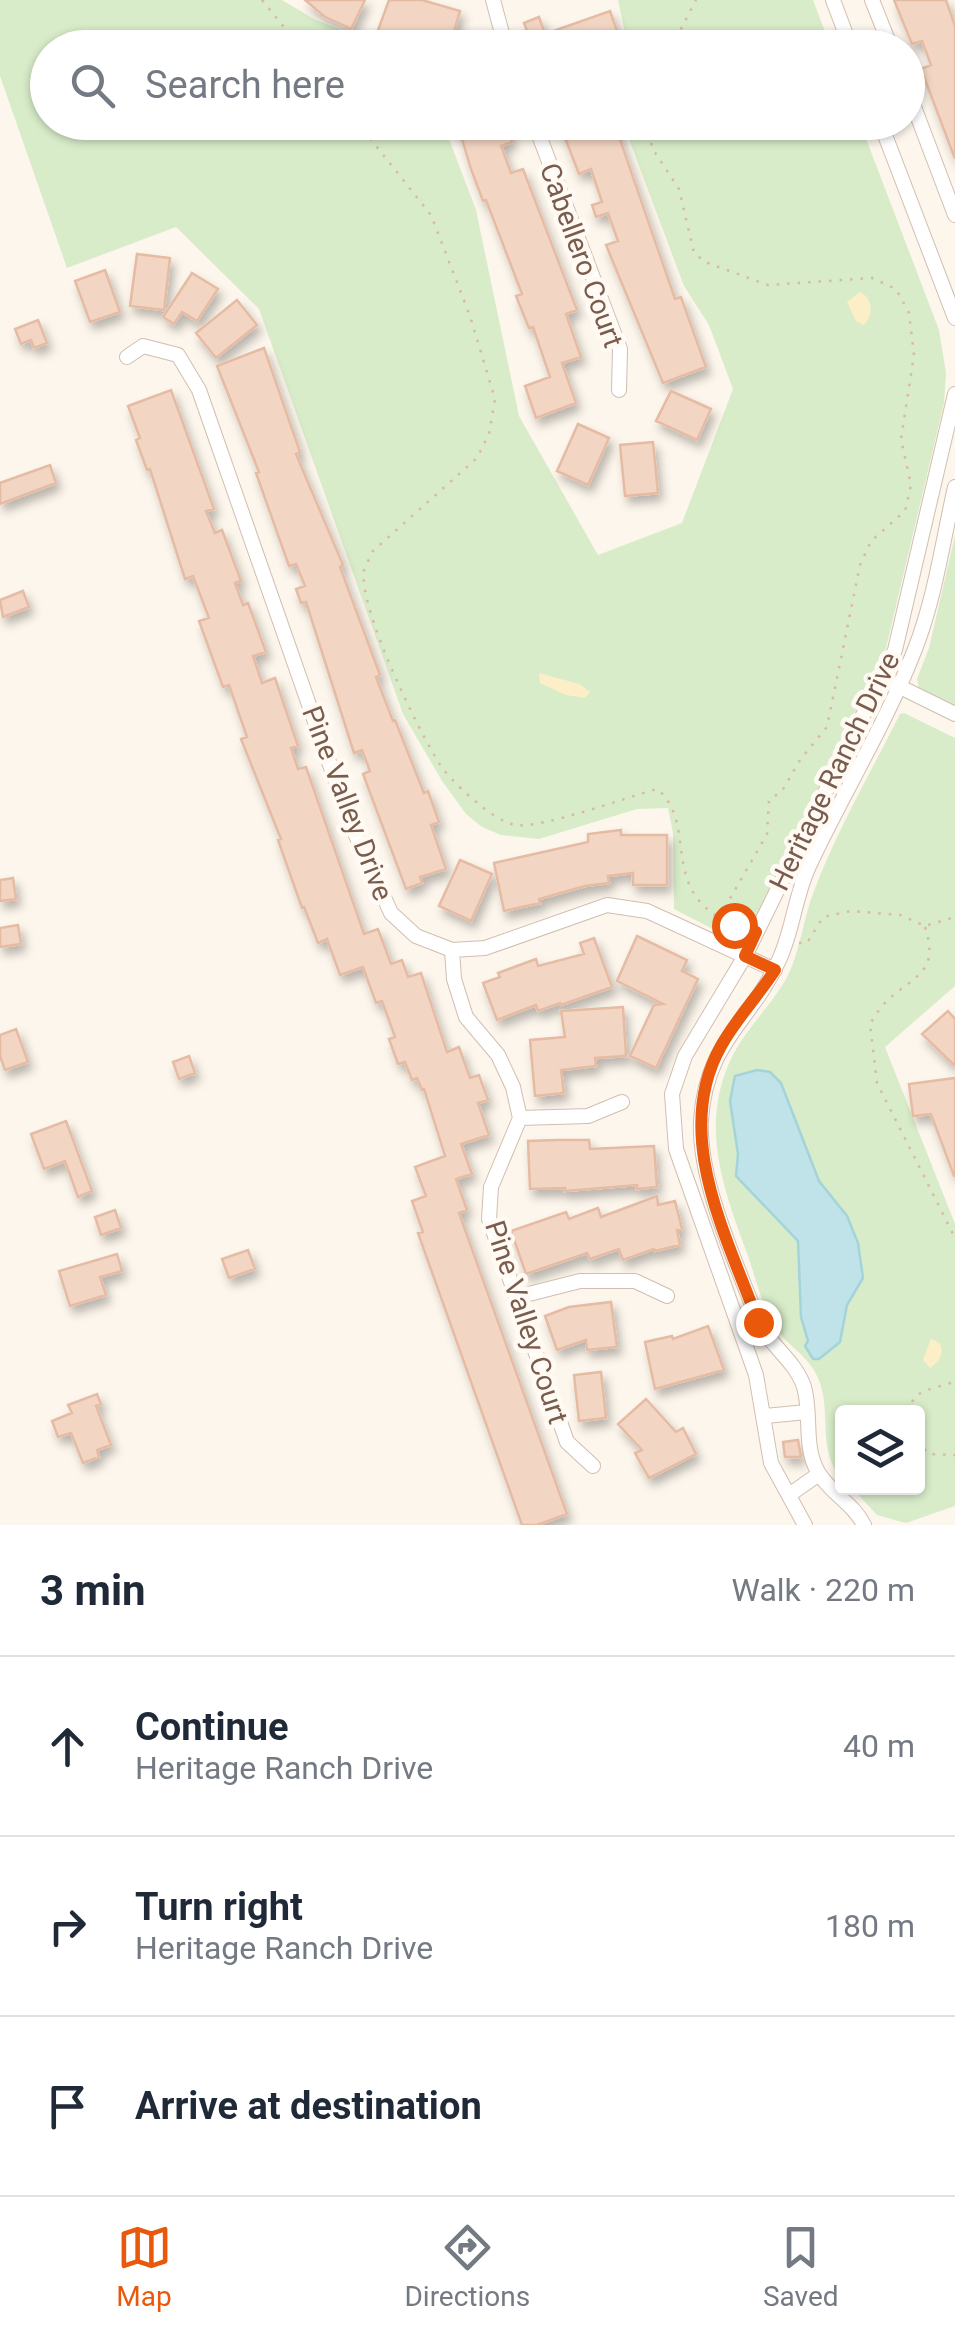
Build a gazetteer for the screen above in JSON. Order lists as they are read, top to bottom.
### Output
{
  "streets": {
    "street": [
      "Cabellero Court",
      "Heritage Ranch Drive",
      "Pine Valley Drive",
      "Pine Valley Court"
    ]
  },
  "page": {
    "search": "Search here",
    "heading": ["3 min", "Walk · 220 m"],
    "list": [
      ["Continue", "Heritage Ranch Drive", "40 m"],
      ["Turn right", "Heritage Ranch Drive", "180 m"],
      "Arrive at destination"
    ],
    "nav": ["Map", "Directions", "Saved"]
  }
}
